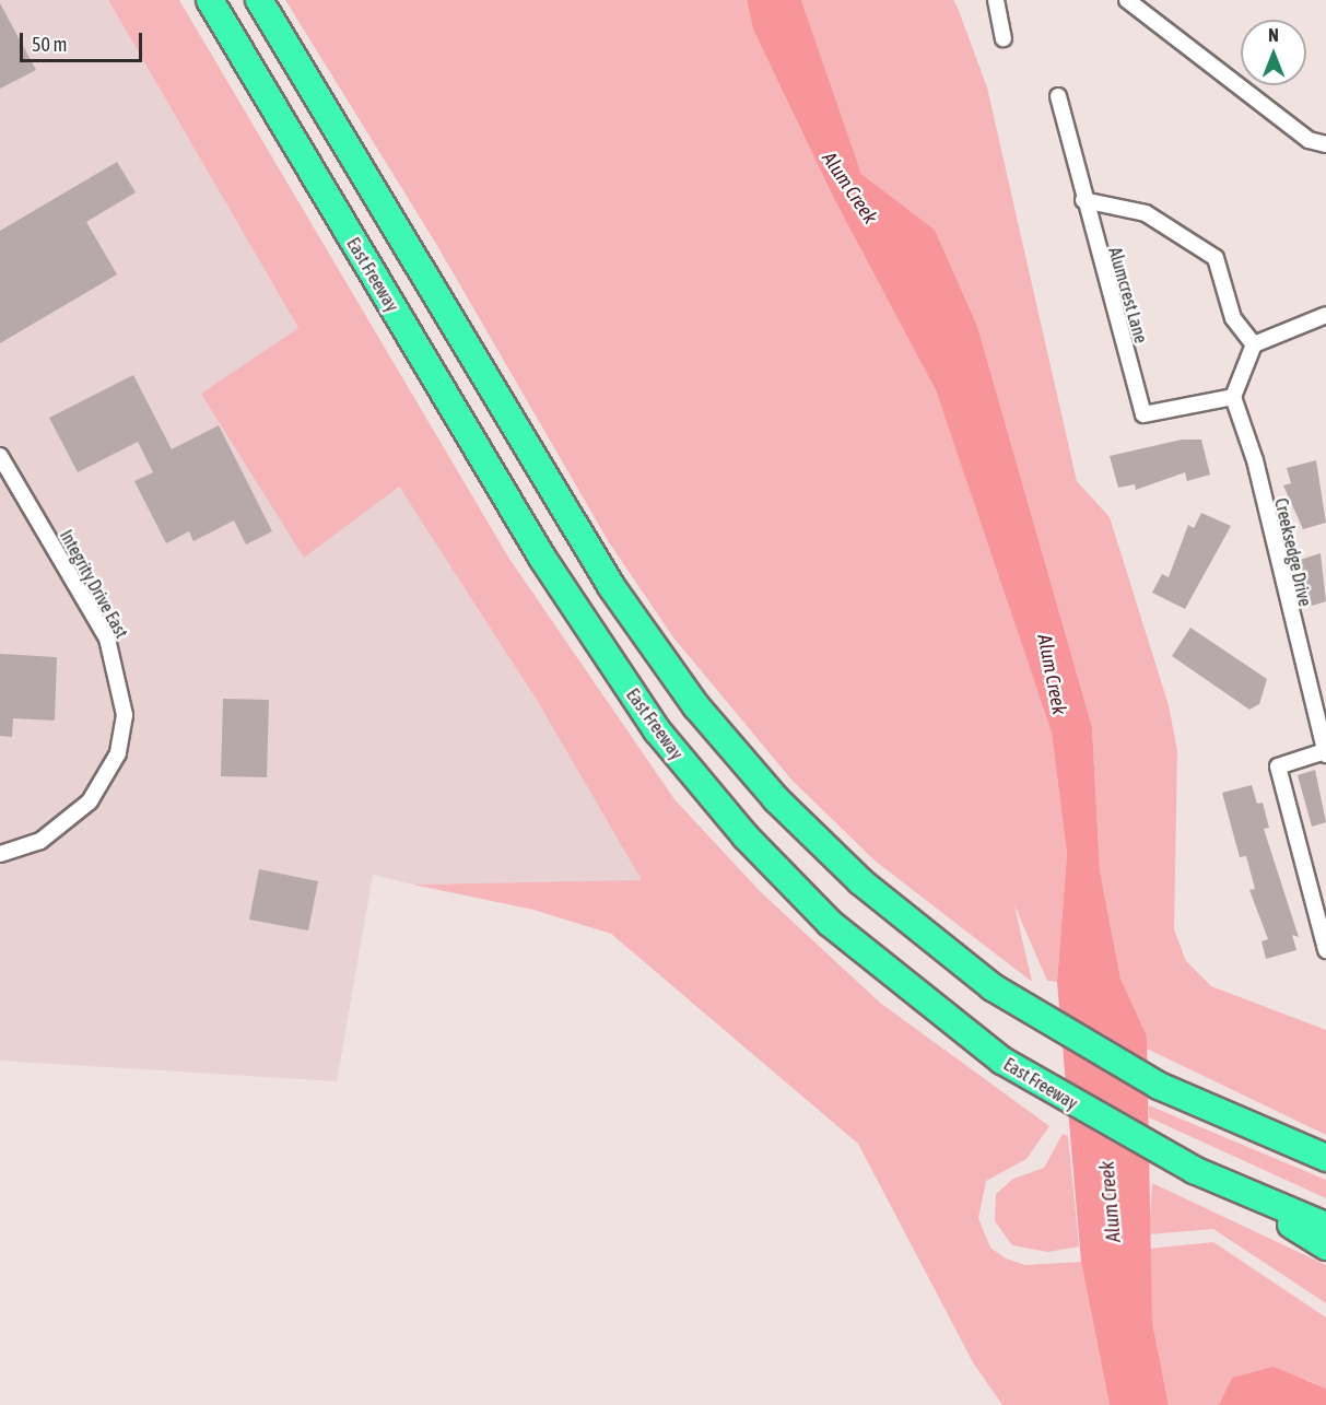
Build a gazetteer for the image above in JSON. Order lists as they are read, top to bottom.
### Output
{
  "streets": {
    "highway": ["East Freeway"],
    "street": ["Alumcrest Lane", "Creeksedge Drive", "Integrity Drive East"]
  },
  "crossings": [
    ["Alumcrest Lane", "Creeksedge Drive"]
  ],
  "water": ["Alum Creek"],
  "scale_bar": "50 m",
  "north": "top"
}
